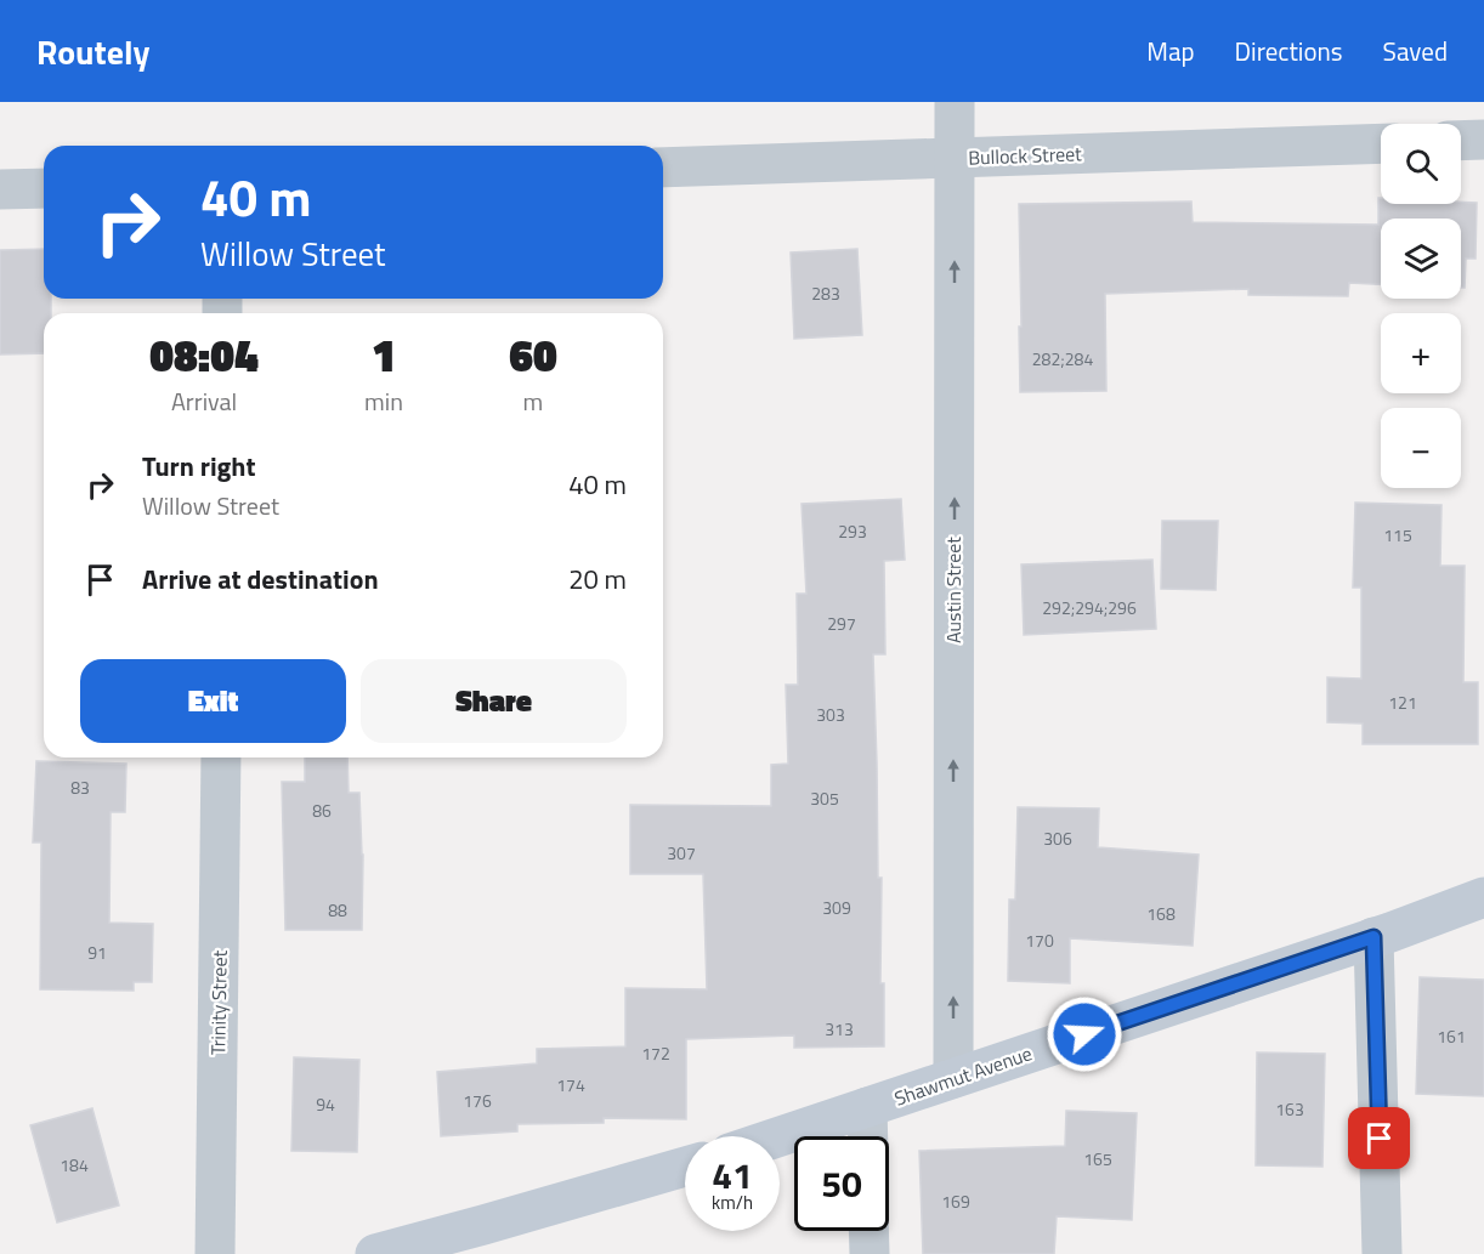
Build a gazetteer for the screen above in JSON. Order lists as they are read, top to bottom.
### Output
{
  "streets": {
    "main road": ["Shawmut Avenue"],
    "street": ["Bullock Street", "Austin Street", "Trinity Street"]
  },
  "crossings": [
    ["Bullock Street", "Austin Street"],
    ["Austin Street", "Shawmut Avenue"]
  ],
  "one_way": ["Austin Street"],
  "house_numbers": [
    "283",
    "282;284",
    "293",
    "115",
    "292;294;296",
    "297",
    "121",
    "303",
    "83",
    "305",
    "86",
    "306",
    "307",
    "309",
    "88",
    "168",
    "170",
    "91",
    "313",
    "161",
    "172",
    "174",
    "176",
    "94",
    "163",
    "165",
    "184",
    "169"
  ],
  "page": {
    "header": "Routely",
    "nav": ["Map", "Directions", "Saved"],
    "map_buttons": ["+", "−"],
    "turn": ["40 m", "Willow Street"],
    "eta": [
      "08:04",
      "Arrival",
      "1",
      "min",
      "60",
      "m"
    ],
    "list": [
      {
        "name": "Turn right",
        "note": "Willow Street",
        "value": "40 m"
      },
      {
        "name": "Arrive at destination",
        "value": "20 m"
      }
    ],
    "buttons": ["Exit", "Share"],
    "speed": "41 km/h",
    "limit": "50"
  }
}
